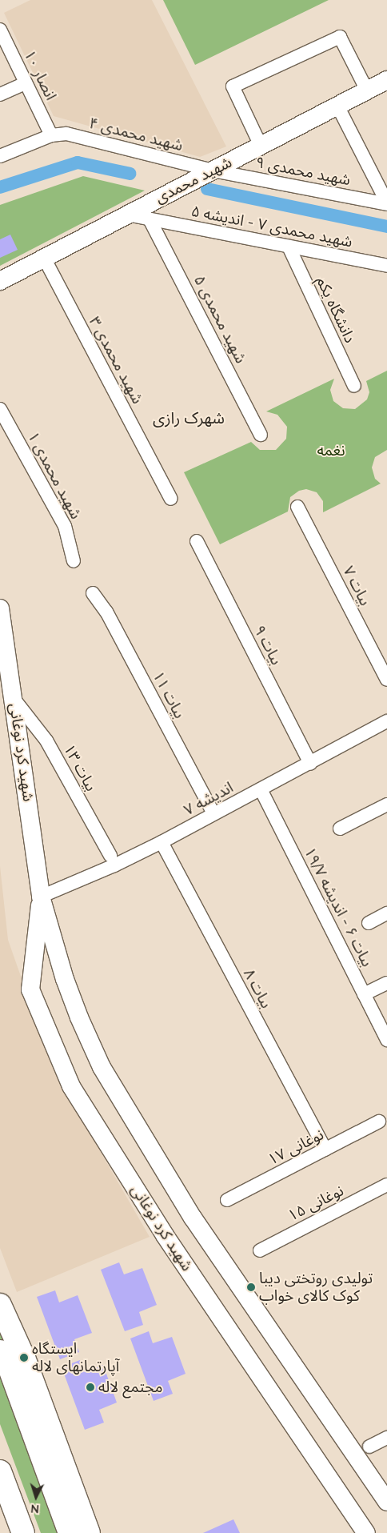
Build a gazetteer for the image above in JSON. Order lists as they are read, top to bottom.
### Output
{
  "streets": {
    "street": [
      "انصار ۱۰",
      "شهید محمدی ۴",
      "شهید محمدی ۹",
      "شهید محمدی",
      "شهید محمدی ۷ - اندیشه ۵",
      "دانشگاه یکم",
      "شهید محمدی ۵",
      "شهید محمدی ۳",
      "شهید محمدی ۱",
      "بیات ۷",
      "بیات ۹",
      "بیات ۱۱",
      "شهید کرد نوغانی",
      "بیات ۱۳",
      "اندیشه ۷",
      "بیات ۶ - اندیشه ۱۹/۷",
      "بیات ۸",
      "نوغانی ۱۷",
      "نوغانی ۱۵"
    ]
  },
  "crossings": [
    ["انصار ۱۰", "شهید محمدی ۴"],
    ["شهید محمدی ۴", "شهید محمدی ۹"],
    ["شهید محمدی ۴", "شهید محمدی"],
    ["شهید محمدی ۹", "شهید محمدی"],
    ["شهید محمدی", "شهید محمدی ۷ - اندیشه ۵"],
    ["شهید محمدی", "شهید محمدی ۳"],
    ["شهید محمدی ۷ - اندیشه ۵", "دانشگاه یکم"],
    ["شهید محمدی ۷ - اندیشه ۵", "شهید محمدی ۵"],
    ["بیات ۹", "اندیشه ۷"],
    ["بیات ۱۱", "اندیشه ۷"],
    ["شهید کرد نوغانی", "بیات ۱۳"],
    ["شهید کرد نوغانی", "اندیشه ۷"],
    ["اندیشه ۷", "بیات ۶ - اندیشه ۱۹/۷"],
    ["اندیشه ۷", "بیات ۸"],
    ["بیات ۸", "نوغانی ۱۷"]
  ],
  "districts": ["شهرک رازی"],
  "parks": ["نغمه"],
  "places": ["تولیدی روتختی دیبا کوک کالای خواب", "ایستگاه آپارتمانهای لاله", "مجتمع لاله"],
  "north": "bottom"
}
